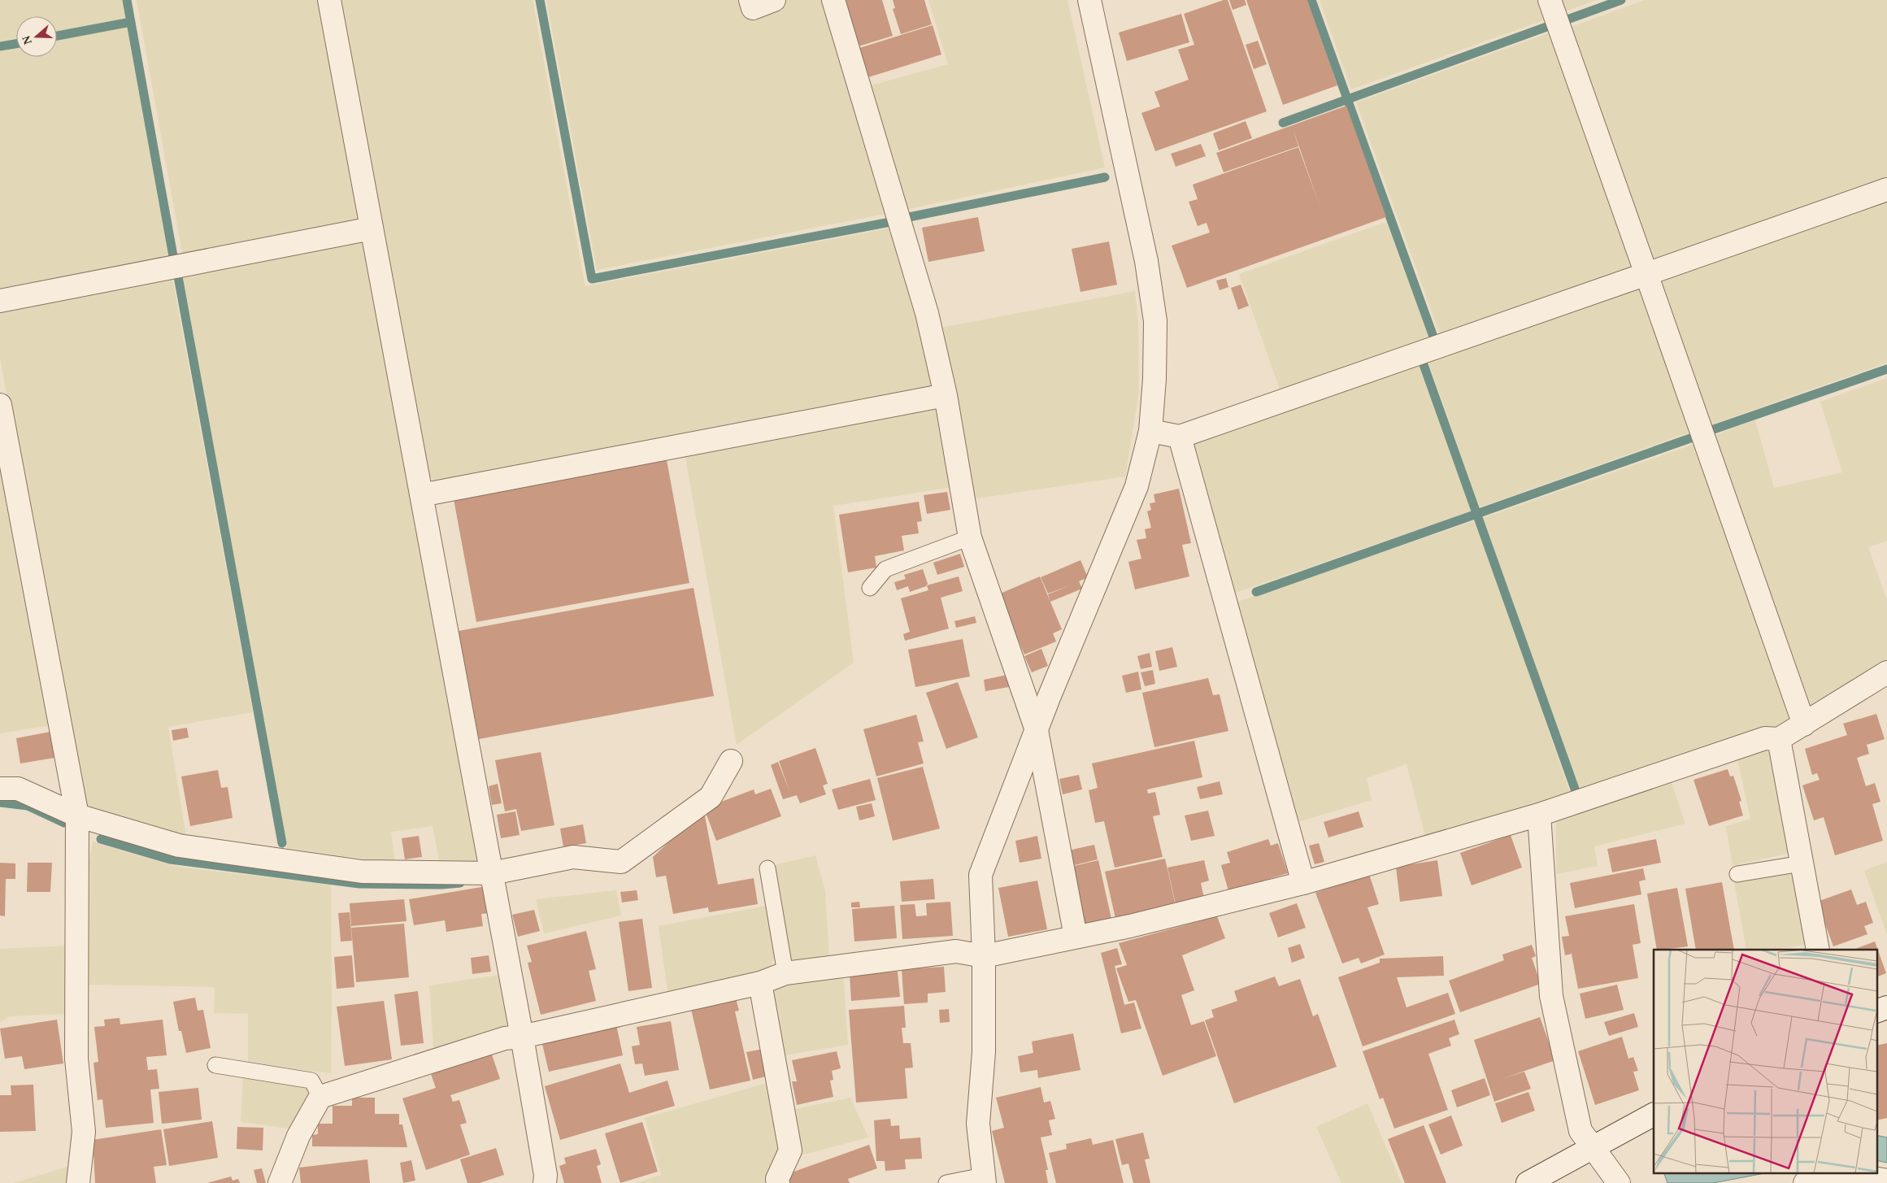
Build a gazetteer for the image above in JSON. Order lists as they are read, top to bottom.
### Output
{
  "north": "left"
}
